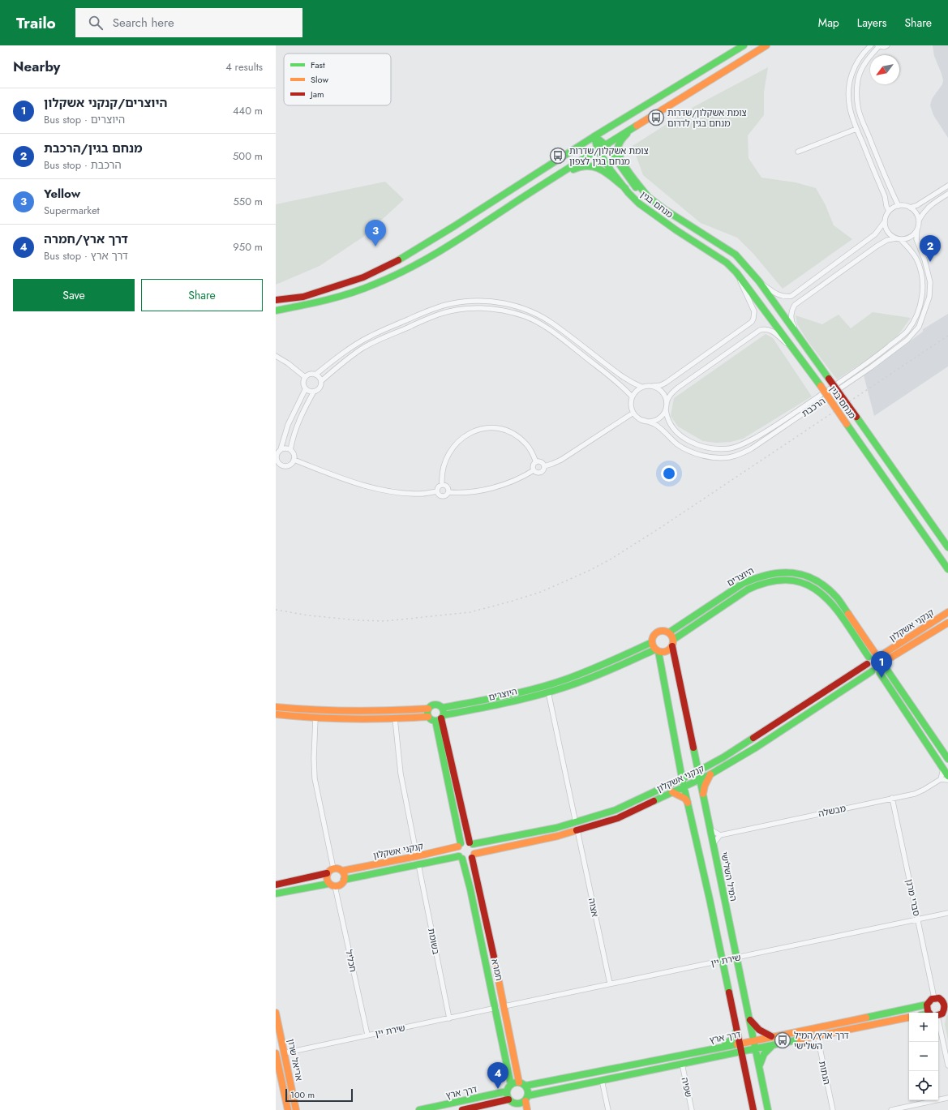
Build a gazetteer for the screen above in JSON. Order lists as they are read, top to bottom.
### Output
{
  "streets": {
    "main road": [
      "מנחם בגין",
      "היוצרים",
      "קנקני אשקלון",
      "המיל השלישי",
      "חמרא",
      "דרך ארץ",
      "אריאל שרון"
    ],
    "street": [
      "הרכבת",
      "מבשלה",
      "סברי מרנן",
      "אצוה",
      "בשומת",
      "שירת יין",
      "חכליל",
      "הגתות",
      "שפיה"
    ]
  },
  "crossings": [
    ["היוצרים", "קנקני אשקלון"],
    ["היוצרים", "המיל השלישי"],
    ["קנקני אשקלון", "המיל השלישי"],
    ["קנקני אשקלון", "אצוה"],
    ["קנקני אשקלון", "בשומת"],
    ["קנקני אשקלון", "חכליל"],
    ["קנקני אשקלון", "חמרא"],
    ["מבשלה", "סברי מרנן"],
    ["המיל השלישי", "שירת יין"],
    ["המיל השלישי", "דרך ארץ"],
    ["סברי מרנן", "שירת יין"],
    ["אצוה", "שירת יין"],
    ["בשומת", "שירת יין"],
    ["שירת יין", "חכליל"],
    ["שירת יין", "חמרא"],
    ["שירת יין", "אריאל שרון"],
    ["חמרא", "דרך ארץ"],
    ["דרך ארץ", "הגתות"],
    ["דרך ארץ", "שפיה"]
  ],
  "places": {
    "bus stop": ["צומת אשקלון/שדרות מנחם בגין לדרום", "צומת אשקלון/שדרות מנחם בגין לצפון", "דרך ארץ/המיל השלישי"]
  },
  "legend": ["Fast", "Slow", "Jam"],
  "scale_bar": "100 m",
  "north": "bottom left",
  "page": {
    "header": "Trailo",
    "search": "Search here",
    "nav": ["Map", "Layers", "Share"],
    "heading": ["Nearby", "4 results"],
    "list": [
      {
        "mark": "1",
        "name": "היוצרים/קנקני אשקלון",
        "note": "Bus stop · היוצרים",
        "value": "440 m"
      },
      {
        "mark": "2",
        "name": "מנחם בגין/הרכבת",
        "note": "Bus stop · הרכבת",
        "value": "500 m"
      },
      {
        "mark": "3",
        "name": "Yellow",
        "note": "Supermarket",
        "value": "550 m"
      },
      {
        "mark": "4",
        "name": "דרך ארץ/חמרה",
        "note": "Bus stop · דרך ארץ",
        "value": "950 m"
      }
    ],
    "pins": [
      "3",
      "2",
      "1",
      "4"
    ],
    "buttons": ["Save", "Share"],
    "map_buttons": ["+", "−"],
    "scale": "100 m"
  }
}
